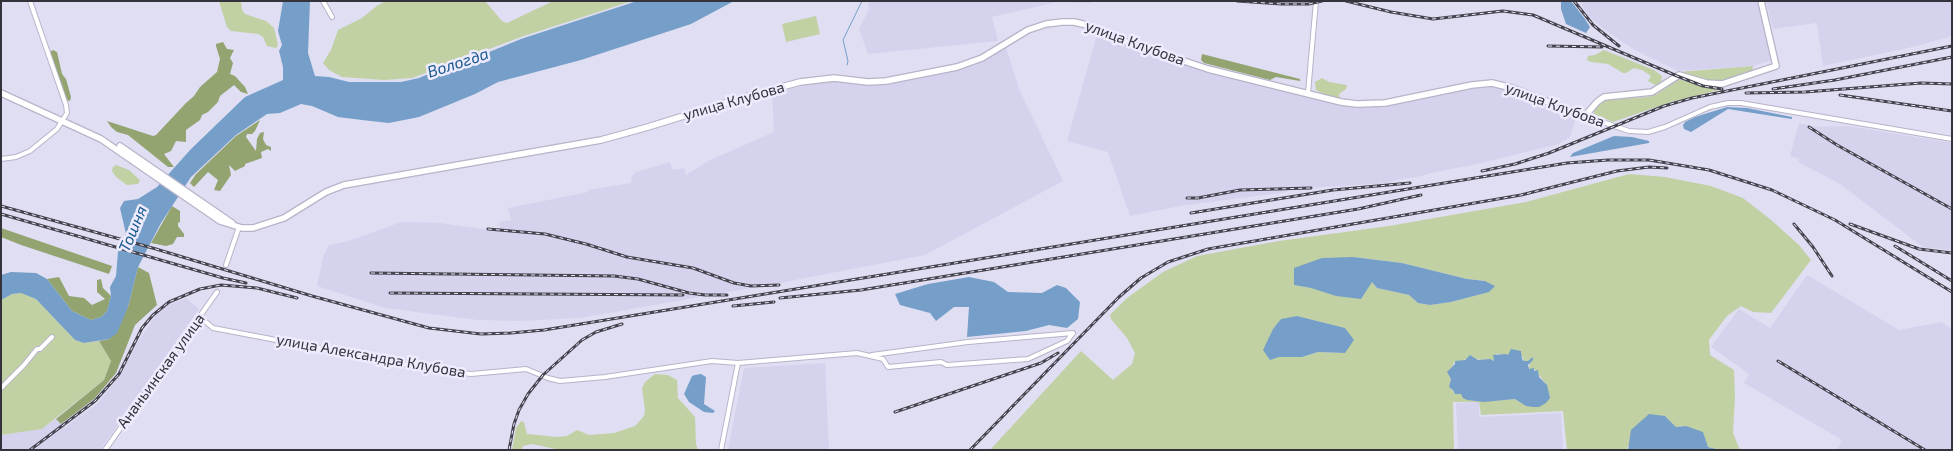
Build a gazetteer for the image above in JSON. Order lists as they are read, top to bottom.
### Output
{
  "streets": {
    "main road": ["улица Клубова"],
    "street": ["улица Александра Клубова", "Ананьинская улица"]
  },
  "crossings": [
    ["улица Александра Клубова", "Ананьинская улица"]
  ],
  "water": ["Вологда", "Тошня"]
}
